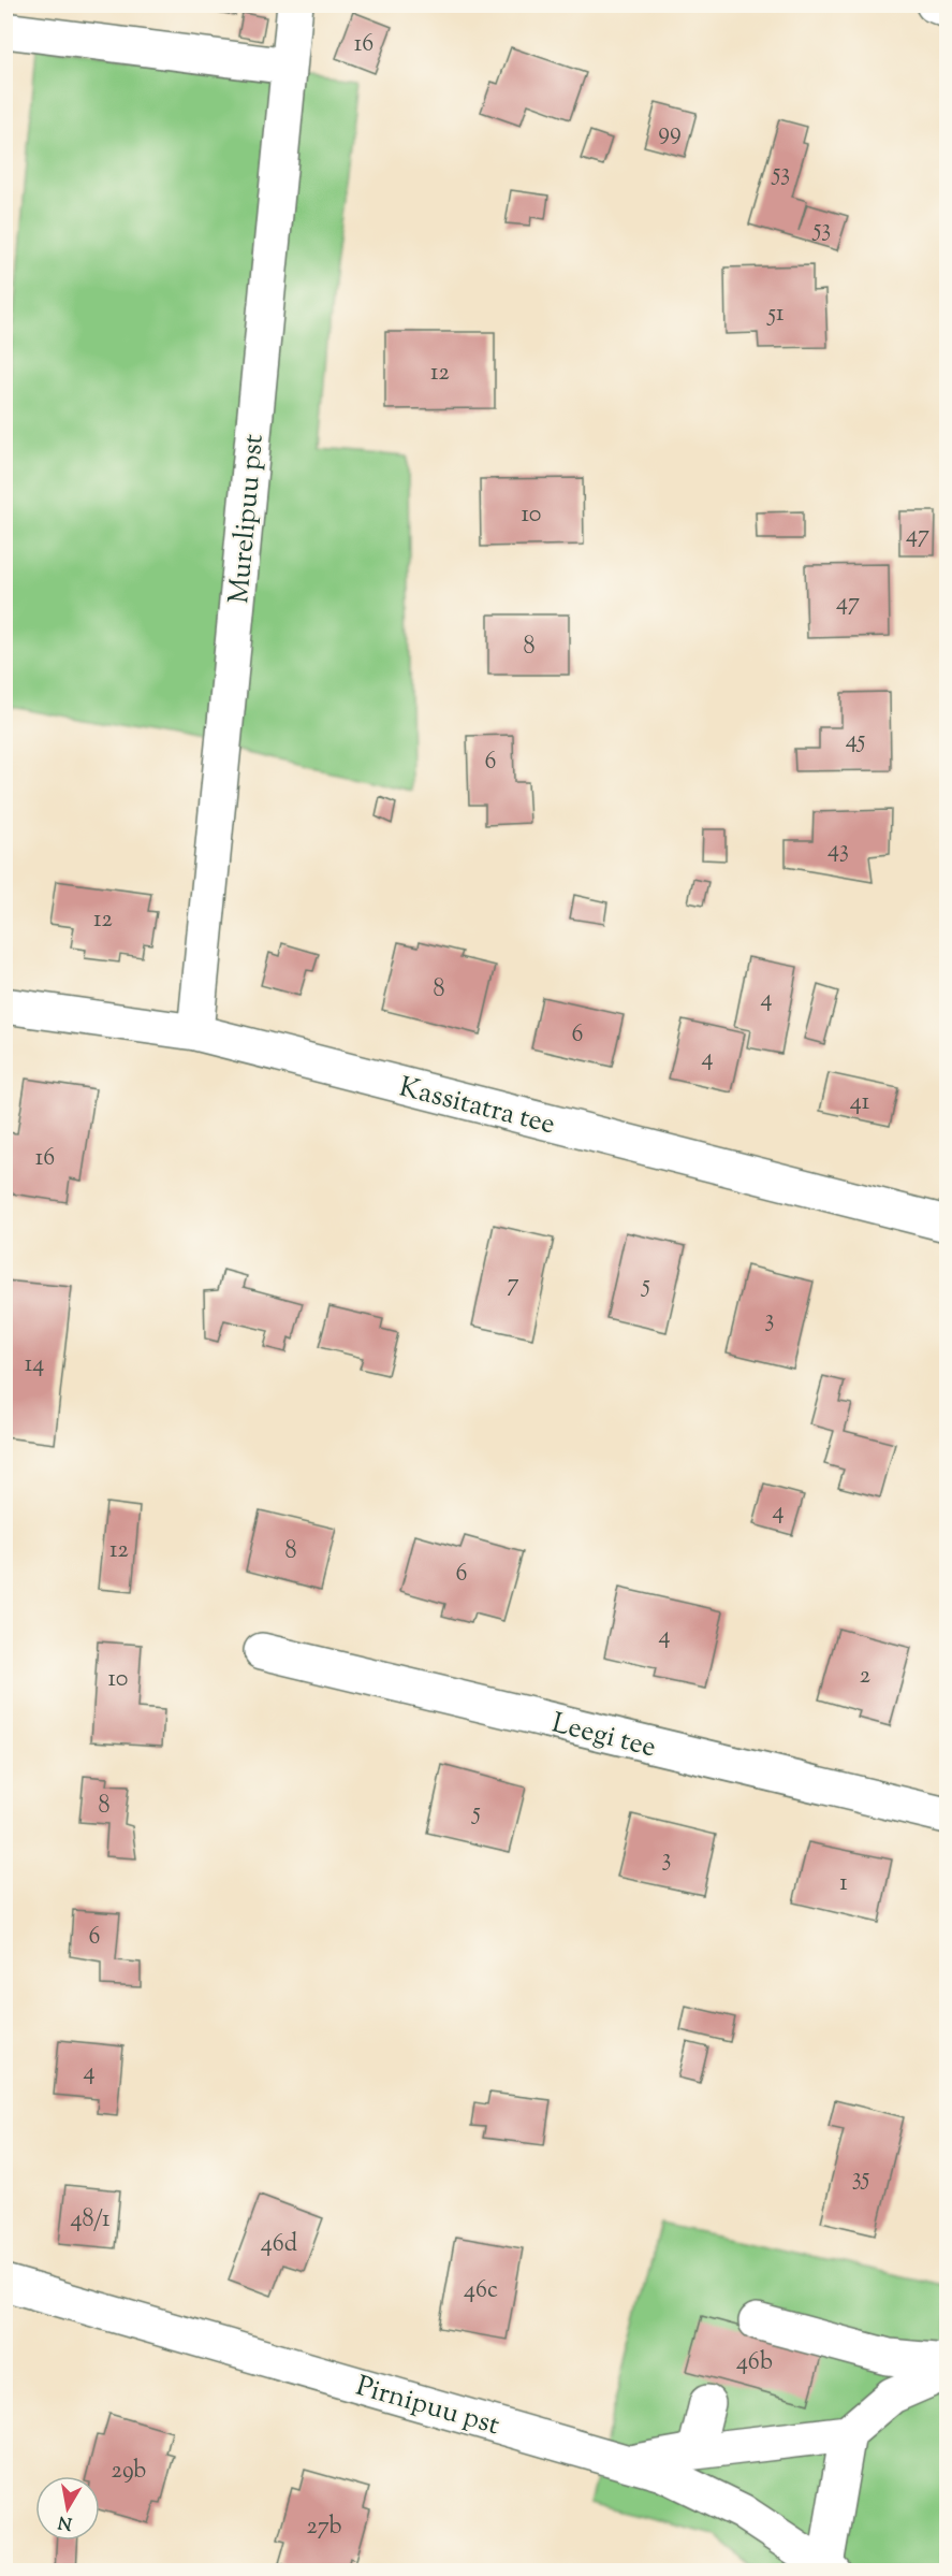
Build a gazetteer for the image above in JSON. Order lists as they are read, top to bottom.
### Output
{
  "streets": {
    "street": [
      "Murelipuu pst",
      "Kassitatra tee",
      "Leegi tee",
      "Pirnipuu pst"
    ]
  },
  "crossings": [
    ["Murelipuu pst", "Kassitatra tee"]
  ],
  "house_numbers": [
    "16",
    "99",
    "53",
    "53",
    "51",
    "12",
    "10",
    "47",
    "47",
    "8",
    "45",
    "6",
    "43",
    "12",
    "8",
    "4",
    "6",
    "4",
    "41",
    "16",
    "7",
    "5",
    "3",
    "14",
    "4",
    "12",
    "8",
    "6",
    "4",
    "2",
    "10",
    "8",
    "5",
    "3",
    "1",
    "6",
    "4",
    "35",
    "48/1",
    "46d",
    "46c",
    "46b",
    "29b",
    "27b"
  ],
  "north": "bottom"
}
